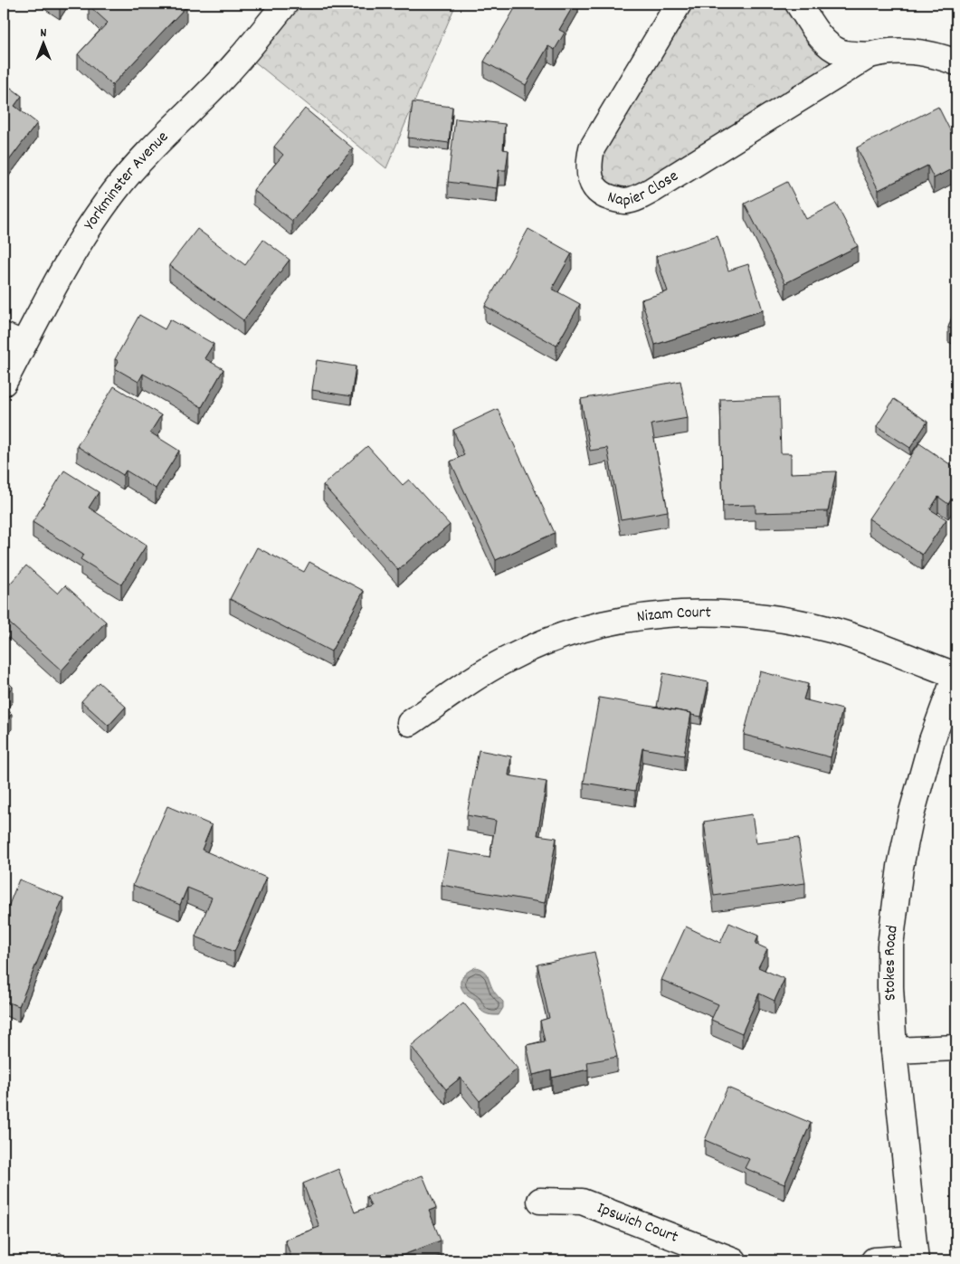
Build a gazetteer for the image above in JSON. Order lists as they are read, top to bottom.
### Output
{
  "streets": {
    "street": [
      "Yorkminster Avenue",
      "Napier Close",
      "Nizam Court",
      "Stokes Road",
      "Ipswich Court"
    ]
  },
  "crossings": [
    ["Nizam Court", "Stokes Road"]
  ],
  "north": "top"
}
